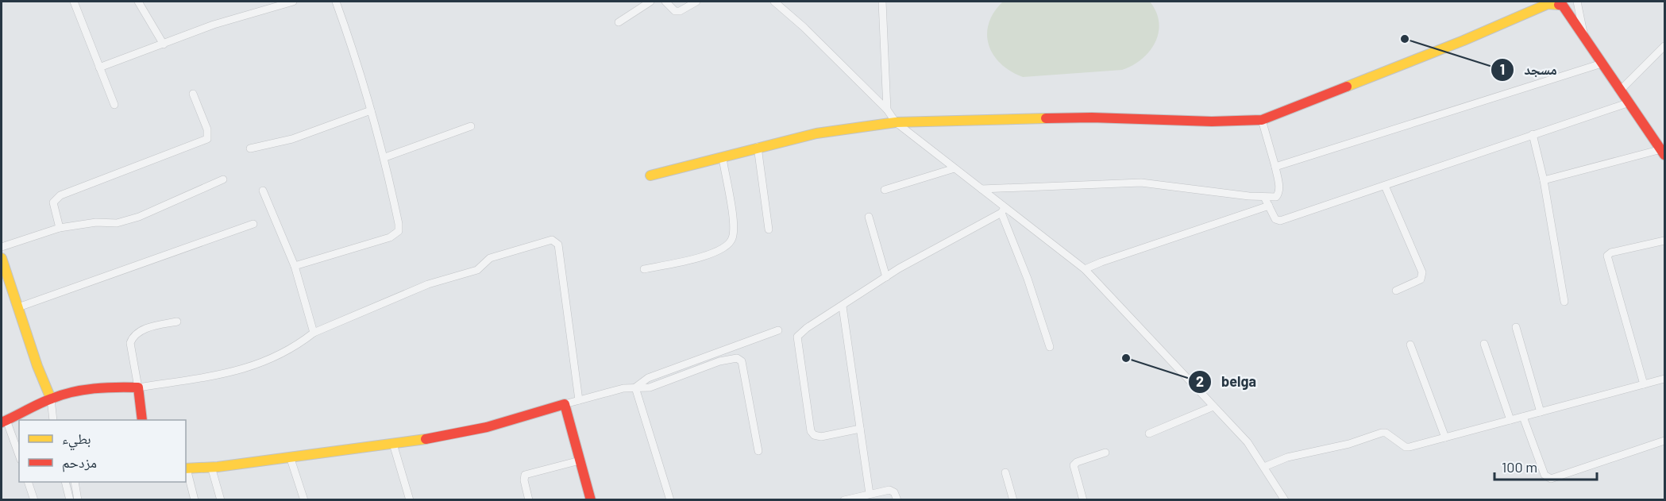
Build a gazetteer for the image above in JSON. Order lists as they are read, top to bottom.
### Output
{
  "places": ["مسجد", "belga"],
  "legend": ["بطيء", "مزدحم"],
  "scale_bar": "100 m"
}
